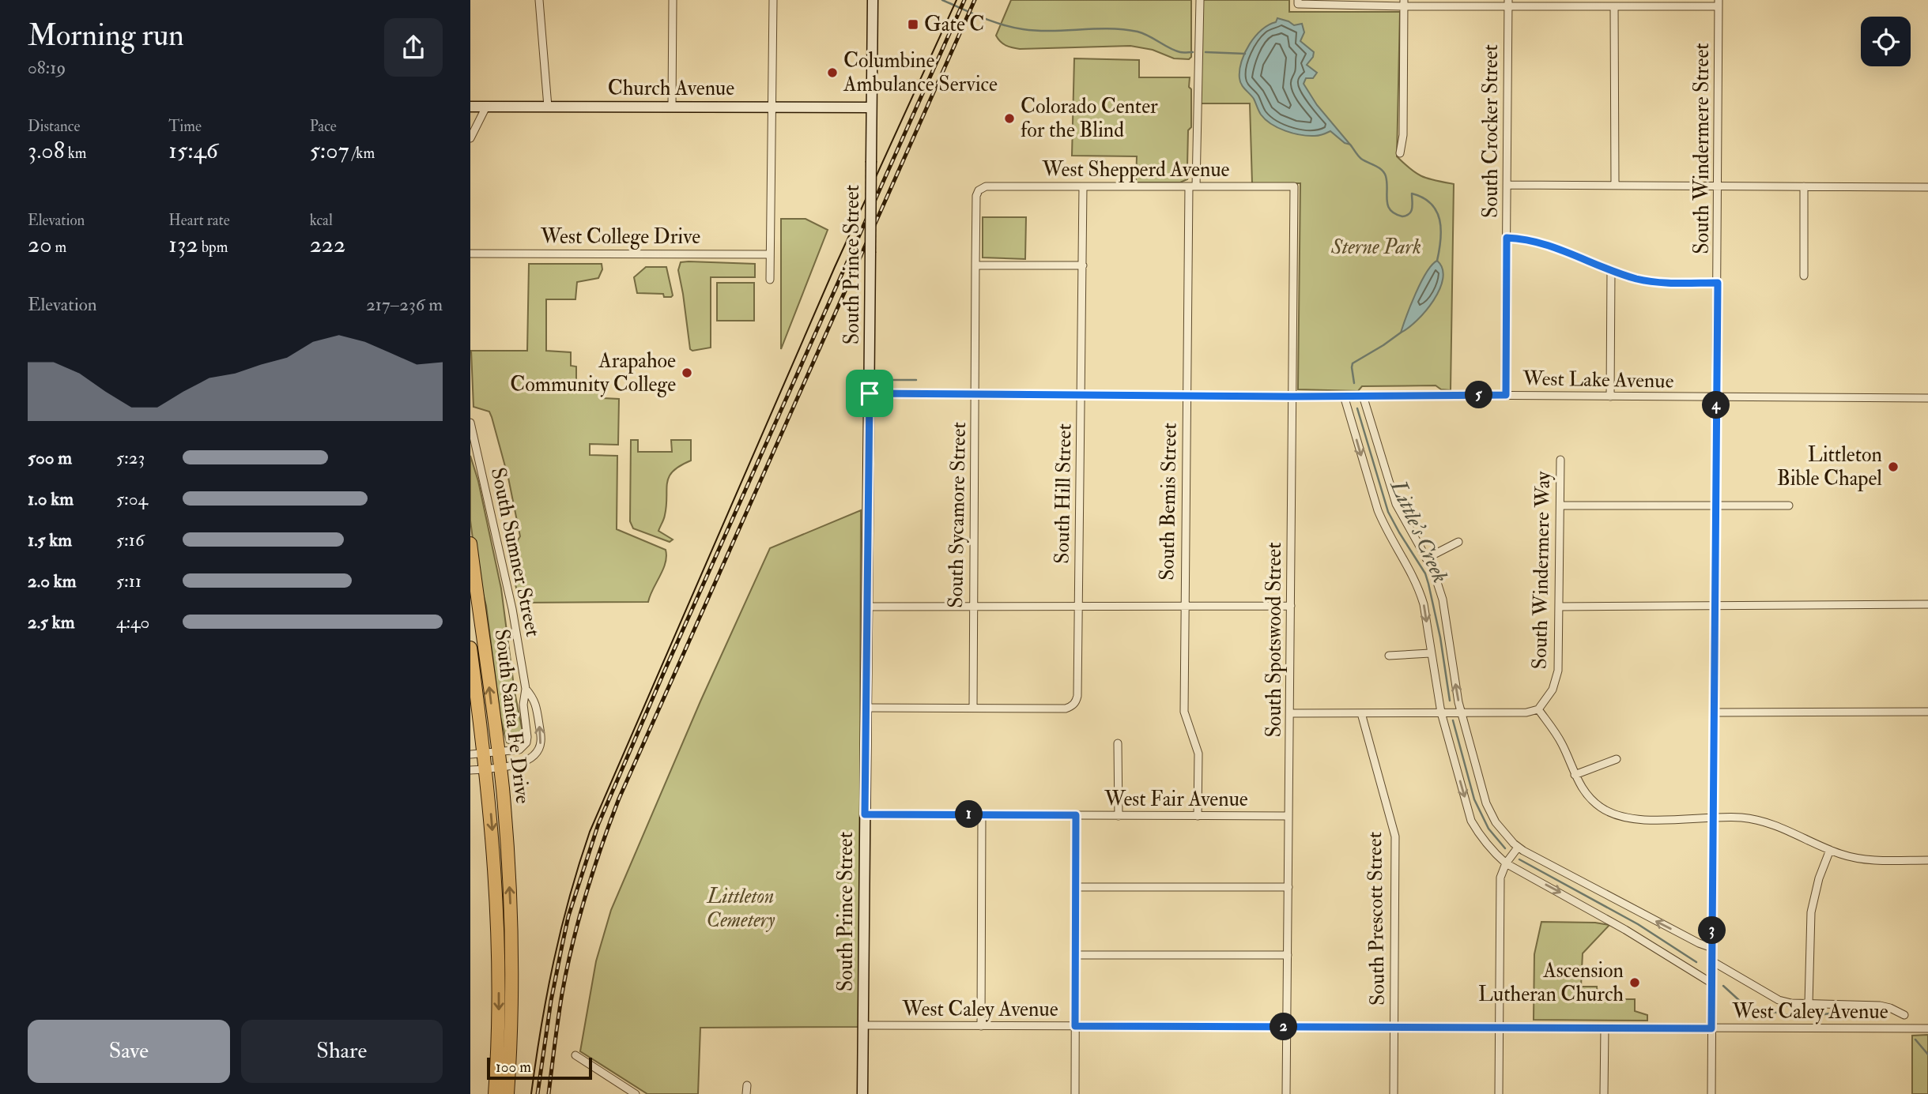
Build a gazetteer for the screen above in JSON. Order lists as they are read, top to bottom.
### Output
{
  "streets": {
    "highway": ["South Santa Fe Drive"],
    "street": [
      "Church Avenue",
      "South Crocker Street",
      "South Windermere Street",
      "West Shepperd Avenue",
      "West College Drive",
      "South Prince Street",
      "West Lake Avenue",
      "South Hill Street",
      "South Bemis Street",
      "South Sycamore Street",
      "South Sumner Street",
      "South Windermere Way",
      "South Spotswood Street",
      "West Fair Avenue",
      "South Prescott Street",
      "West Caley Avenue"
    ]
  },
  "crossings": [
    ["Church Avenue", "South Prince Street"],
    ["South Crocker Street", "West Lake Avenue"],
    ["South Windermere Street", "West Lake Avenue"],
    ["South Windermere Street", "West Caley Avenue"],
    ["West Shepperd Avenue", "South Hill Street"],
    ["West Shepperd Avenue", "South Bemis Street"],
    ["West Shepperd Avenue", "South Sycamore Street"],
    ["West Shepperd Avenue", "South Spotswood Street"],
    ["South Prince Street", "West Lake Avenue"],
    ["South Prince Street", "West Fair Avenue"],
    ["South Prince Street", "West Caley Avenue"],
    ["West Lake Avenue", "South Hill Street"],
    ["West Lake Avenue", "South Bemis Street"],
    ["West Lake Avenue", "South Sycamore Street"],
    ["West Lake Avenue", "South Spotswood Street"],
    ["South Hill Street", "South Sycamore Street"],
    ["South Bemis Street", "West Fair Avenue"],
    ["South Sumner Street", "South Santa Fe Drive"],
    ["South Spotswood Street", "West Fair Avenue"],
    ["South Spotswood Street", "West Caley Avenue"],
    ["South Prescott Street", "West Caley Avenue"]
  ],
  "water": ["Little's Creek"],
  "parks": ["Sterne Park", "Littleton Cemetery"],
  "places": {
    "transit": ["Gate C"],
    "other": [
      "Columbine Ambulance Service",
      "Colorado Center for the Blind",
      "Arapahoe Community College",
      "Littleton Bible Chapel",
      "Ascension Lutheran Church"
    ]
  },
  "scale_bar": "100 m",
  "page": {
    "heading": ["Morning run", "08:19"],
    "stats": [
      ["Distance", "3.08 km"],
      ["Time", "15:46"],
      ["Pace", "5:07 /km"],
      ["Elevation", "20 m"],
      ["Heart rate", "132 bpm"],
      ["kcal", "222"]
    ],
    "chart": ["Elevation", "217–236 m"],
    "pins": [
      "5",
      "4",
      "1",
      "3",
      "2"
    ],
    "list": [
      {
        "name": "500 m",
        "note": "5:23"
      },
      {
        "name": "1.0 km",
        "note": "5:04"
      },
      {
        "name": "1.5 km",
        "note": "5:16"
      },
      {
        "name": "2.0 km",
        "note": "5:11"
      },
      {
        "name": "2.5 km",
        "note": "4:40"
      }
    ],
    "buttons": ["Save", "Share"],
    "scale": "100 m"
  }
}
